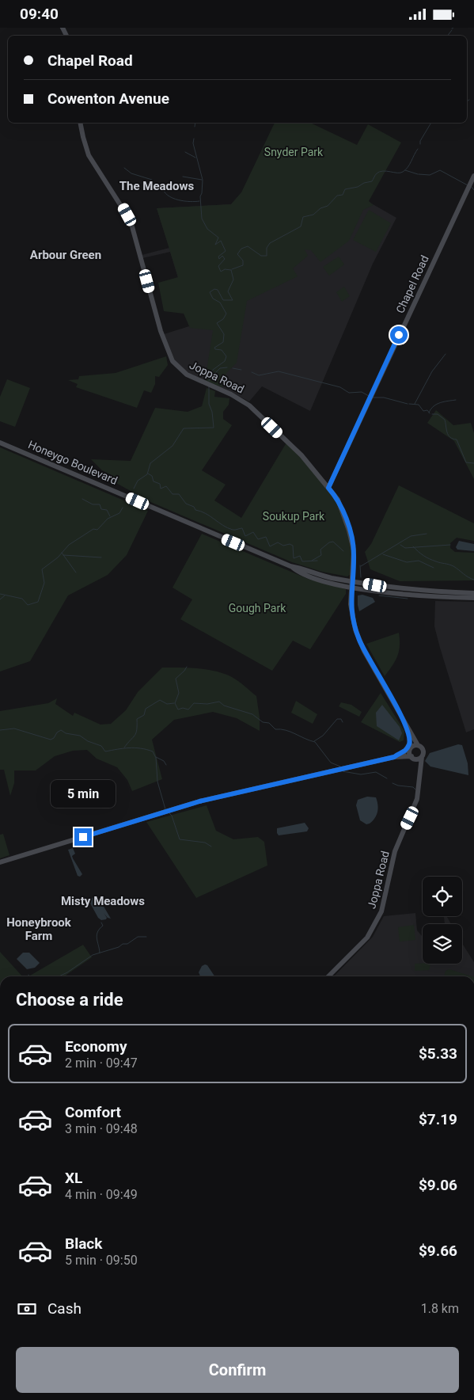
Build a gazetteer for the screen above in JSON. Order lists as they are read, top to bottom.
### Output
{
  "streets": {
    "street": ["Chapel Road", "Joppa Road", "Honeygo Boulevard"]
  },
  "crossings": [
    ["Chapel Road", "Joppa Road"],
    ["Joppa Road", "Honeygo Boulevard"]
  ],
  "districts": [
    "The Meadows",
    "Arbour Green",
    "Misty Meadows",
    "Honeybrook Farm"
  ],
  "parks": ["Snyder Park", "Soukup Park", "Gough Park"],
  "page": {
    "status": "09:40",
    "banner": ["Chapel Road", "Cowenton Avenue"],
    "bubble": "5 min",
    "heading": "Choose a ride",
    "list": [
      {
        "name": "Economy",
        "note": "2 min · 09:47",
        "value": "$5.33"
      },
      {
        "name": "Comfort",
        "note": "3 min · 09:48",
        "value": "$7.19"
      },
      {
        "name": "XL",
        "note": "4 min · 09:49",
        "value": "$9.06"
      },
      {
        "name": "Black",
        "note": "5 min · 09:50",
        "value": "$9.66"
      }
    ],
    "pay": ["Cash", "1.8 km"],
    "buttons": "Confirm"
  }
}
